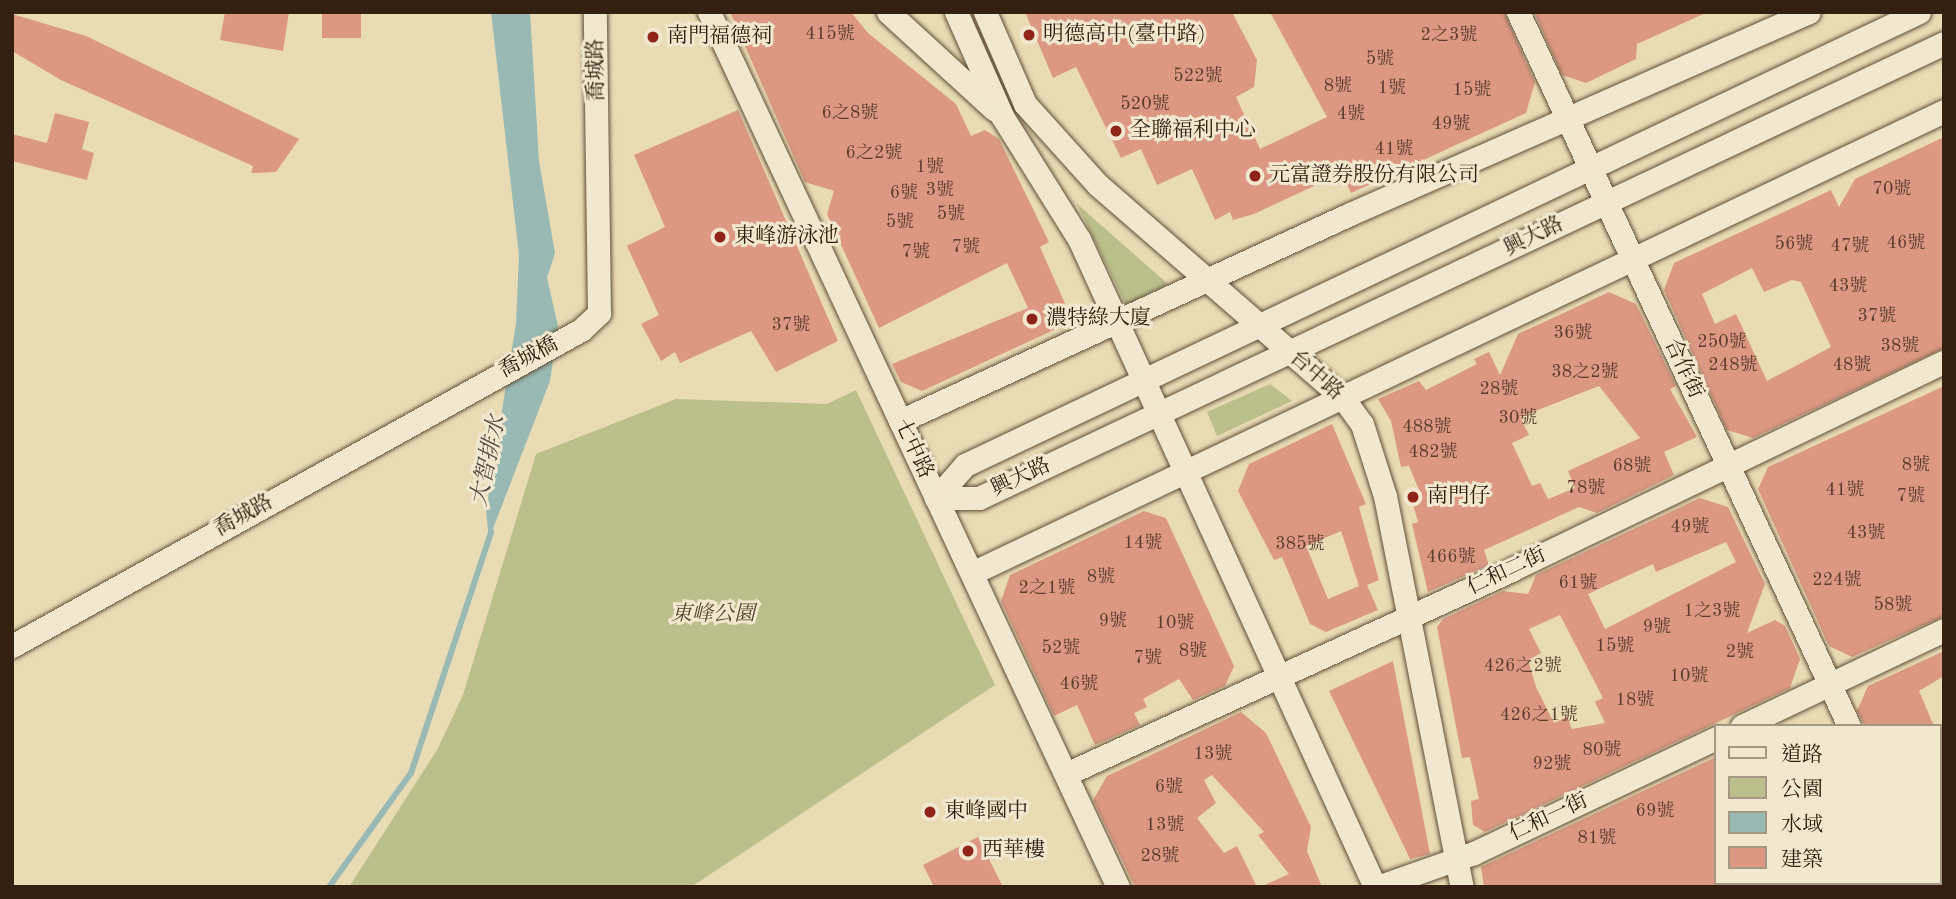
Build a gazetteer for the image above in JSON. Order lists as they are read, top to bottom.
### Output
{
  "streets": {
    "street": [
      "喬城路",
      "興大路",
      "喬城橋",
      "合作街",
      "台中路",
      "七中路",
      "仁和二街",
      "仁和一街"
    ]
  },
  "crossings": [
    ["喬城路", "喬城橋"],
    ["興大路", "合作街"],
    ["興大路", "台中路"],
    ["興大路", "七中路"],
    ["合作街", "仁和二街"],
    ["台中路", "仁和二街"],
    ["台中路", "仁和一街"],
    ["七中路", "仁和二街"]
  ],
  "water": ["大智排水"],
  "parks": ["東峰公園"],
  "places": [
    "明德高中(臺中路)",
    "南門福德祠",
    "全聯福利中心",
    "元富證券股份有限公司",
    "東峰游泳池",
    "濃特綠大廈",
    "南門仔",
    "東峰國中",
    "西華樓"
  ],
  "house_numbers": [
    "415號",
    "2之3號",
    "5號",
    "522號",
    "8號",
    "1號",
    "15號",
    "520號",
    "6之8號",
    "4號",
    "49號",
    "41號",
    "6之2號",
    "1號",
    "70號",
    "3號",
    "6號",
    "5號",
    "5號",
    "46號",
    "56號",
    "47號",
    "7號",
    "7號",
    "43號",
    "37號",
    "37號",
    "36號",
    "250號",
    "38號",
    "248號",
    "48號",
    "38之2號",
    "28號",
    "30號",
    "488號",
    "482號",
    "8號",
    "68號",
    "78號",
    "41號",
    "7號",
    "49號",
    "43號",
    "14號",
    "385號",
    "466號",
    "8號",
    "224號",
    "61號",
    "2之1號",
    "58號",
    "1之3號",
    "9號",
    "10號",
    "9號",
    "15號",
    "52號",
    "8號",
    "2號",
    "7號",
    "426之2號",
    "10號",
    "46號",
    "18號",
    "426之1號",
    "80號",
    "13號",
    "92號",
    "6號",
    "69號",
    "13號",
    "81號",
    "28號"
  ],
  "legend": [
    "道路",
    "公園",
    "水域",
    "建築"
  ]
}
